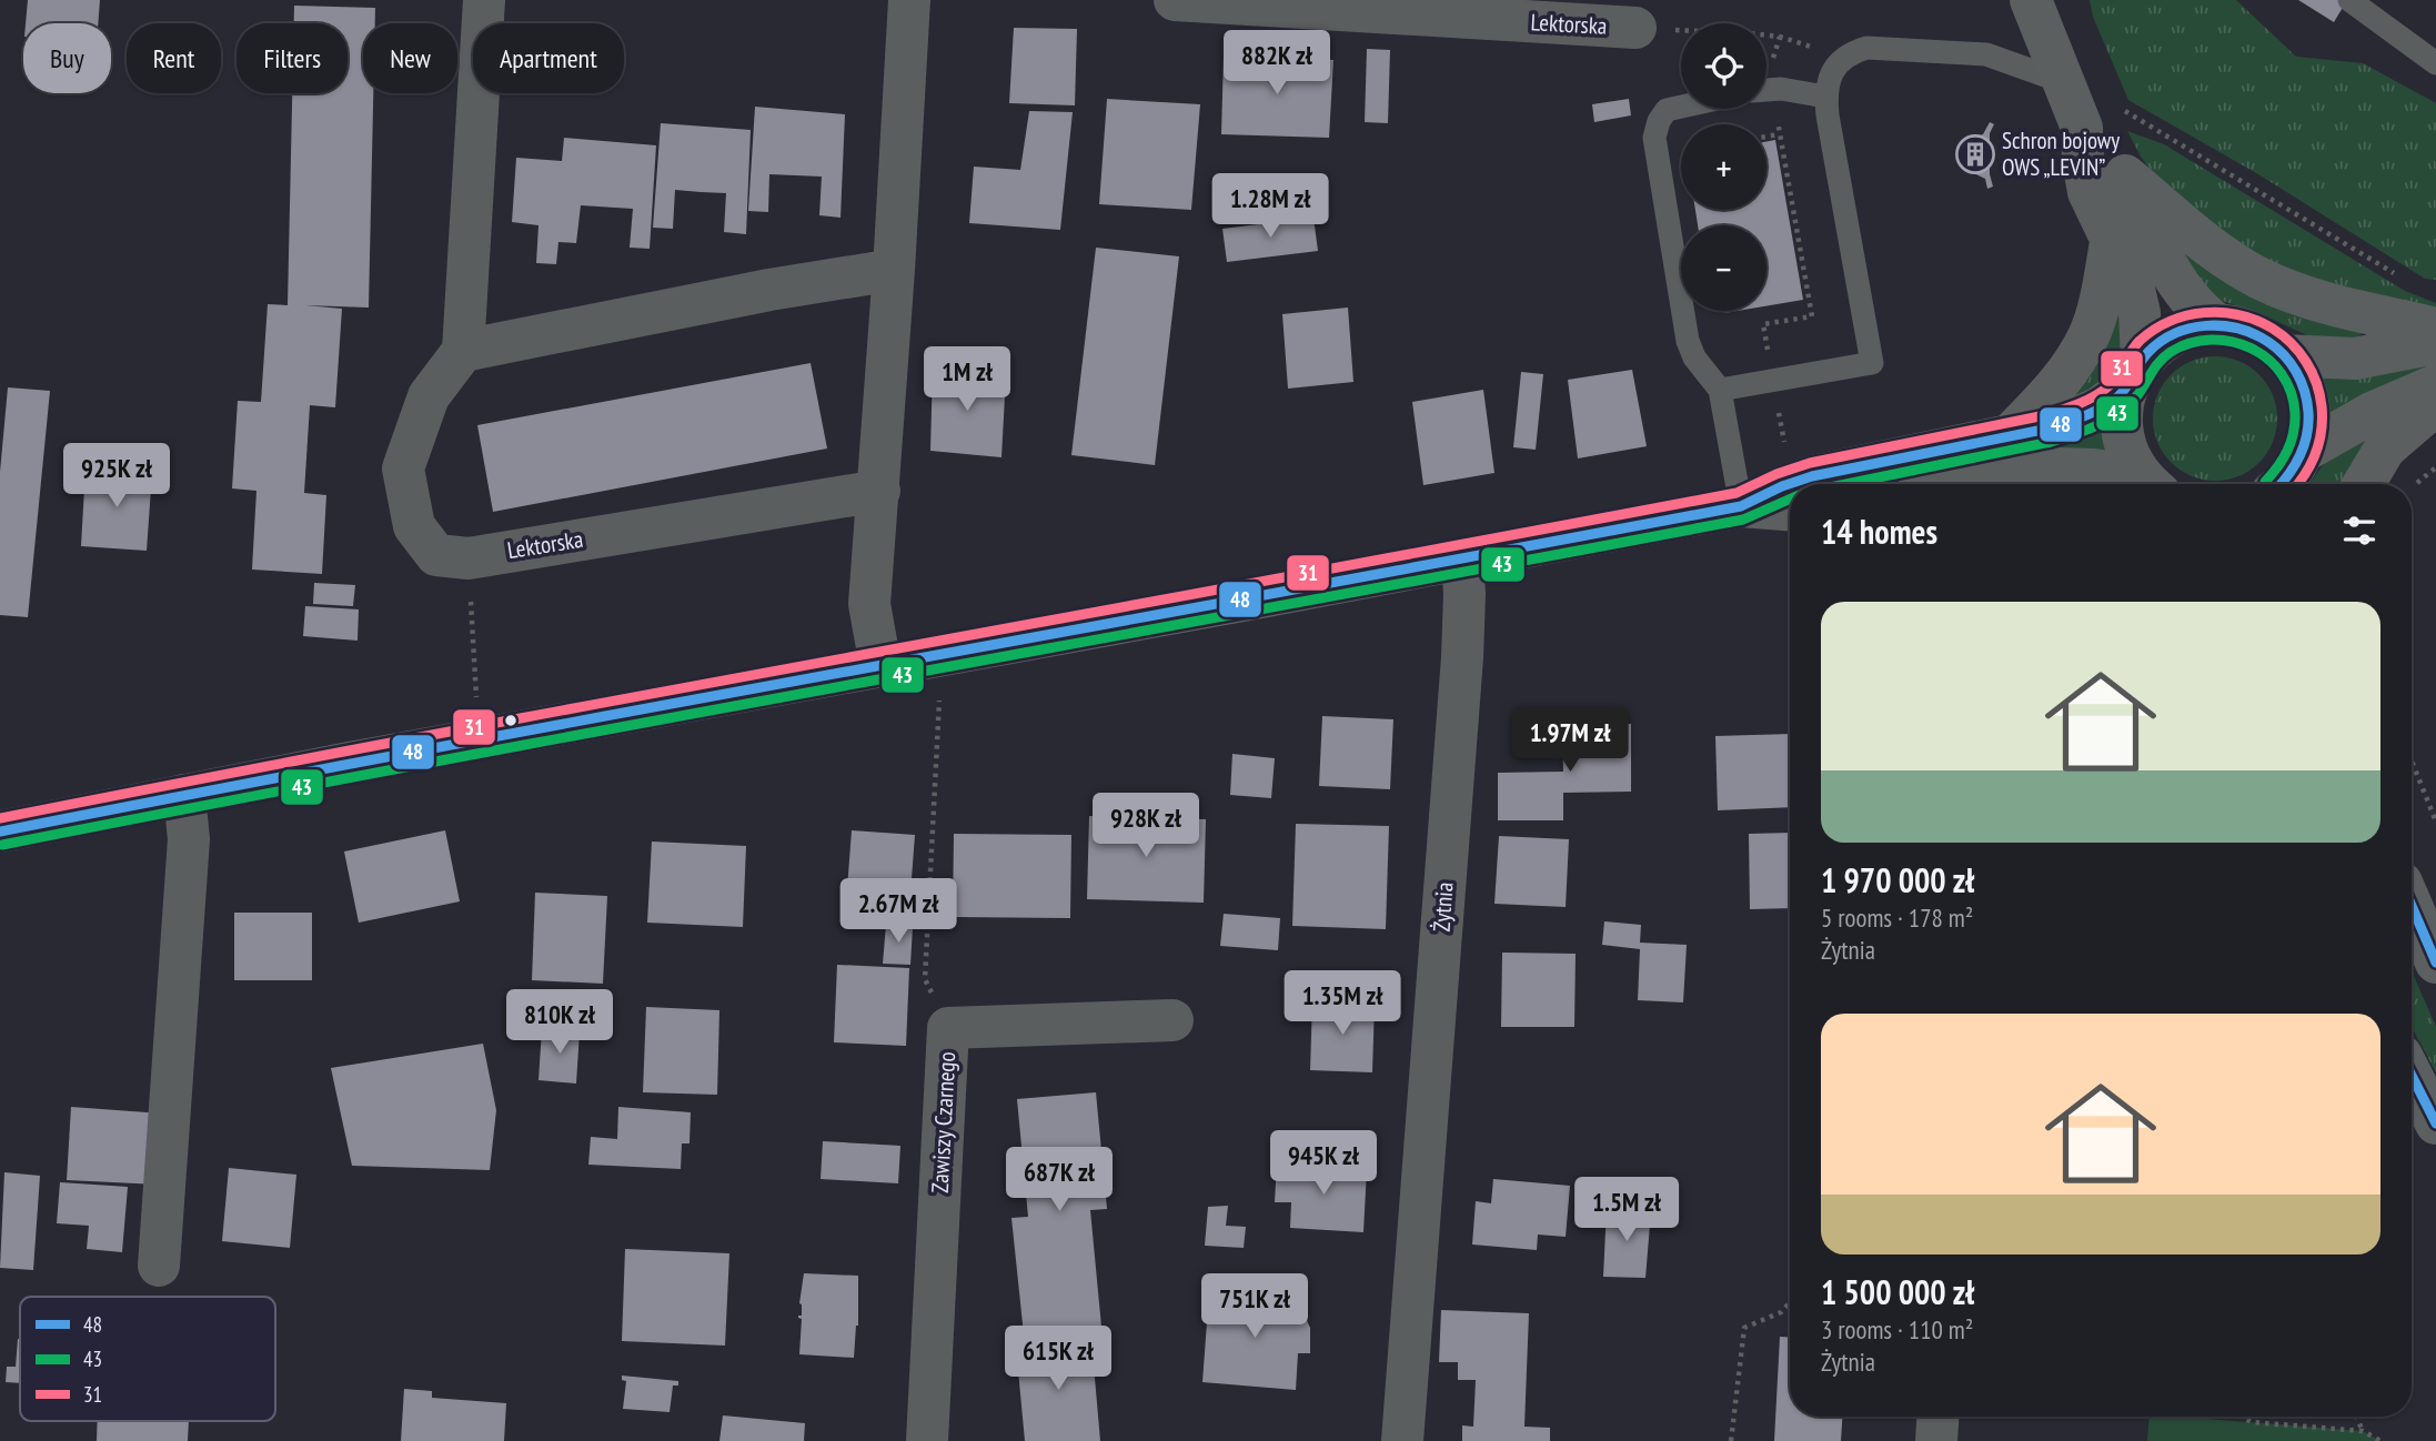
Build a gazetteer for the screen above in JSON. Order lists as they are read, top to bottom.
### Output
{
  "streets": {
    "street": ["Lektorska", "Żytnia", "Zawiszy Czarnego"]
  },
  "places": {
    "building": ["Schron bojowy OWS „LEVIN”"]
  },
  "lines": ["transit line 31", "transit line 48", "transit line 43"],
  "legend": ["48", "43", "31"],
  "page": {
    "map_buttons": ["+", "−"],
    "chip": [
      "Buy",
      "Rent",
      "Filters",
      "New",
      "Apartment"
    ],
    "price": [
      "882K zł",
      "1.28M zł",
      "1M zł",
      "925K zł",
      "1.97M zł",
      "928K zł",
      "2.67M zł",
      "1.35M zł",
      "810K zł",
      "945K zł",
      "687K zł",
      "1.5M zł",
      "751K zł",
      "615K zł"
    ],
    "heading": "14 homes",
    "list": [
      {
        "name": "1 970 000 zł",
        "note": "5 rooms · 178 m² · Żytnia"
      },
      {
        "name": "1 500 000 zł",
        "note": "3 rooms · 110 m² · Żytnia"
      }
    ]
  }
}
